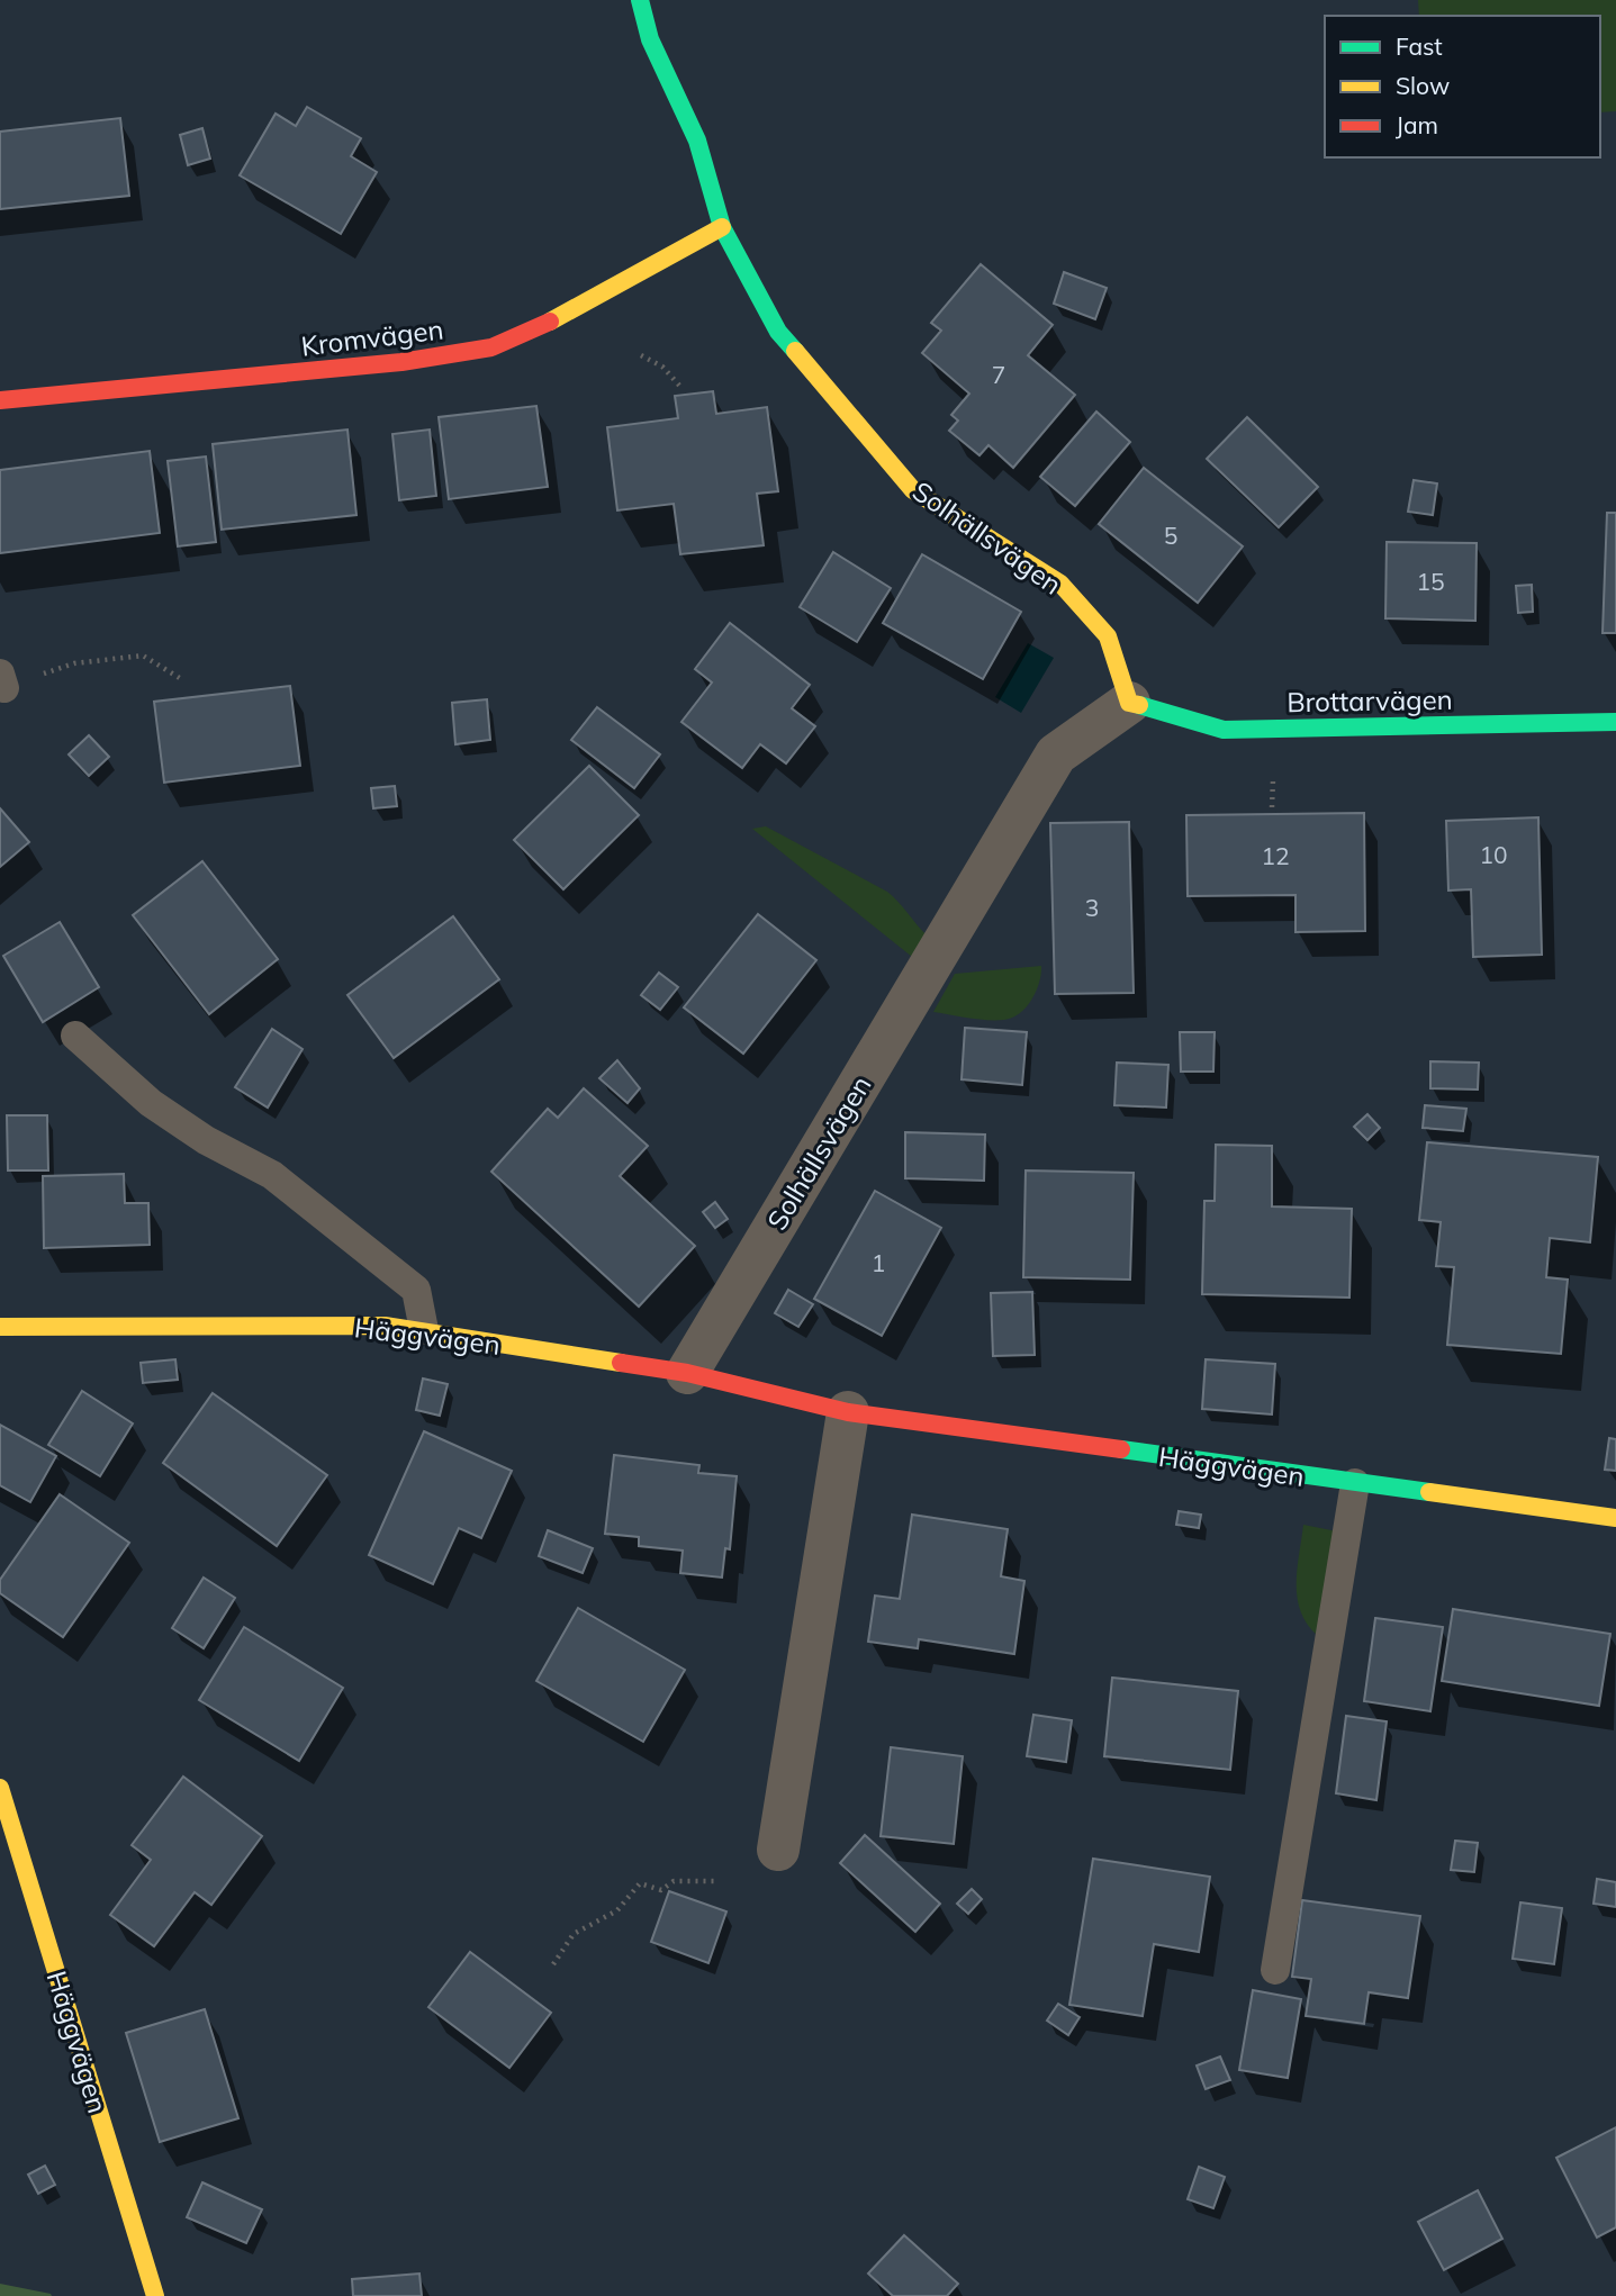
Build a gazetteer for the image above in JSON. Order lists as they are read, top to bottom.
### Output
{
  "streets": {
    "street": [
      "Kromvägen",
      "Solhällsvägen",
      "Brottarvägen",
      "Häggvägen"
    ]
  },
  "crossings": [
    ["Kromvägen", "Solhällsvägen"],
    ["Solhällsvägen", "Brottarvägen"],
    ["Solhällsvägen", "Häggvägen"]
  ],
  "house_numbers": [
    "7",
    "5",
    "15",
    "10",
    "12",
    "3",
    "1"
  ],
  "legend": ["Fast", "Slow", "Jam"]
}
